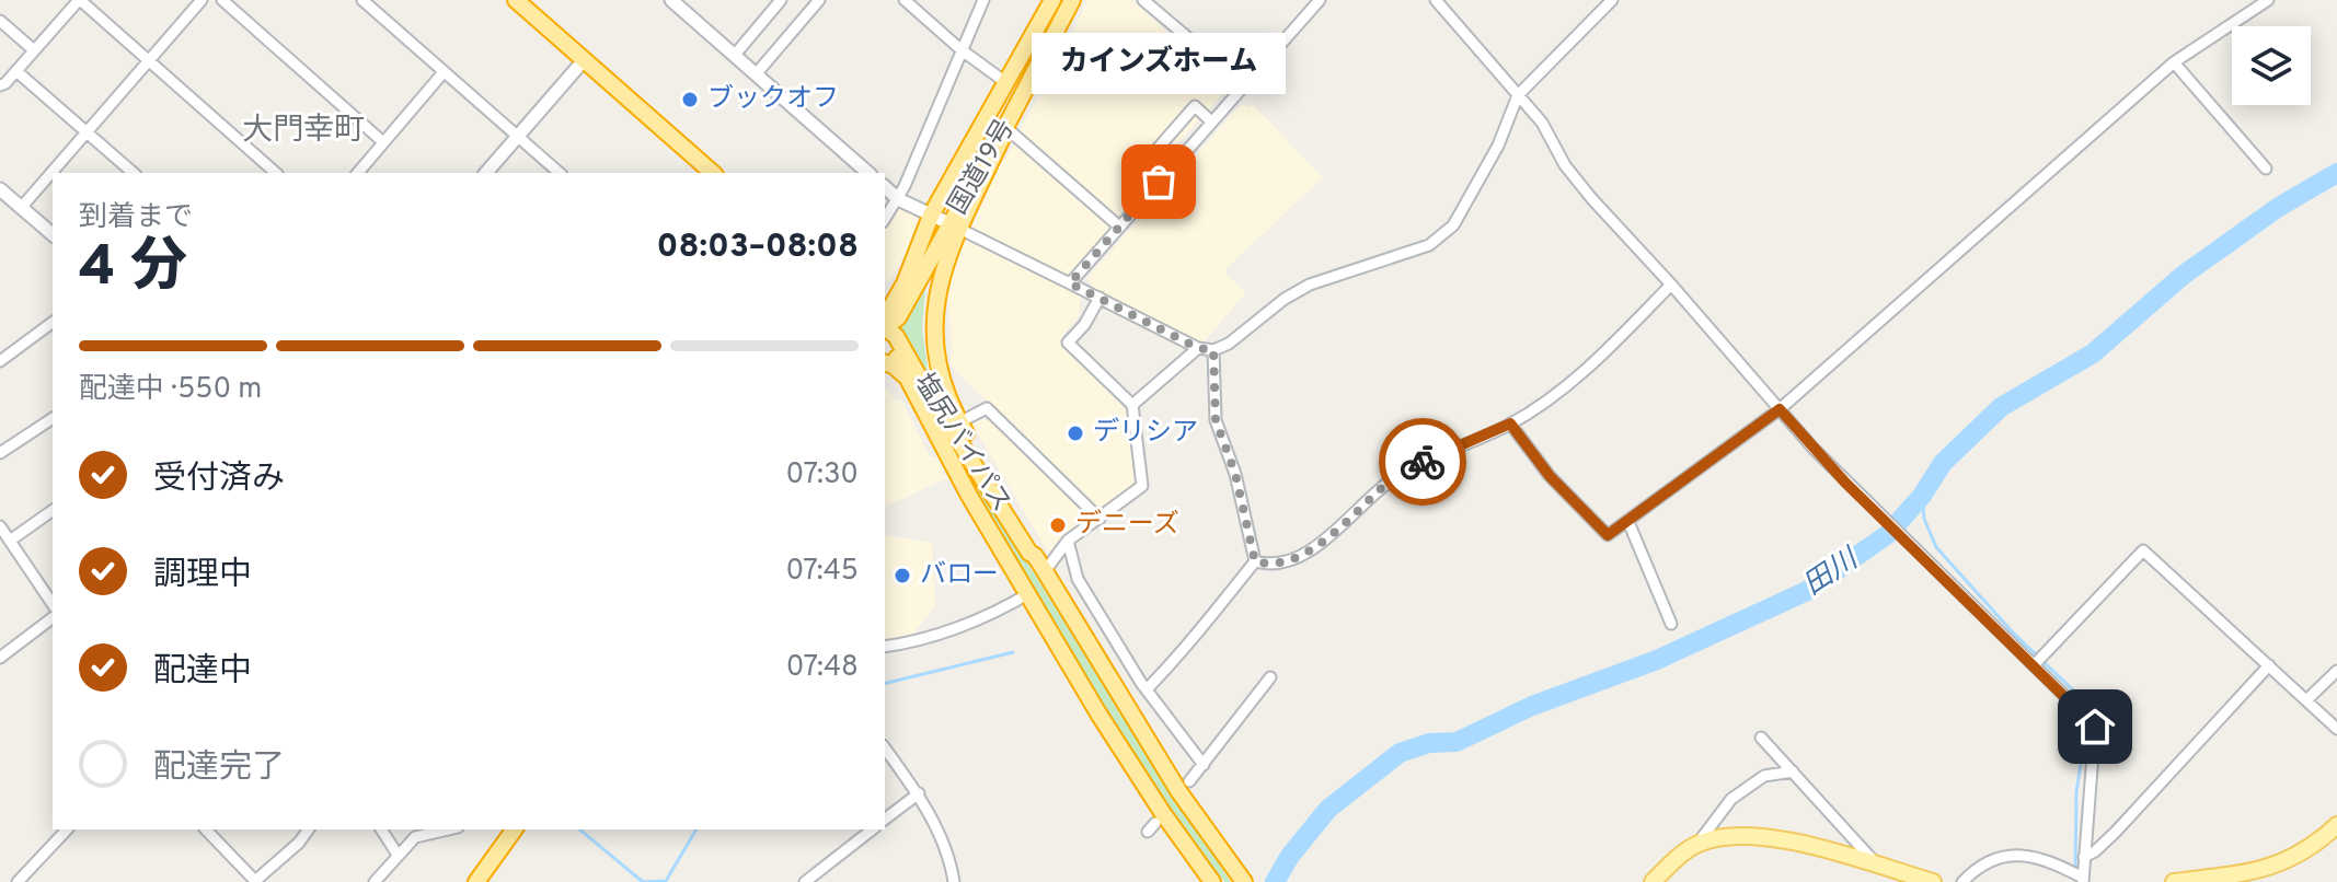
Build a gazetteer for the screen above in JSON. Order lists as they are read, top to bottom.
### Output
{
  "streets": {
    "highway": ["国道19号", "塩尻バイパス"]
  },
  "districts": ["大門幸町"],
  "water": ["田川"],
  "places": [
    "ブックオフ",
    "カインズホーム",
    "デリシア",
    "デニーズ",
    "バロー"
  ],
  "page": {
    "bubble": "カインズホーム",
    "heading": ["4 分", "到着まで", "08:03–08:08"],
    "bar": "配達中 · 550 m",
    "list": [
      ["受付済み", "07:30"],
      ["調理中", "07:45"],
      ["配達中", "07:48"],
      "配達完了"
    ]
  }
}
